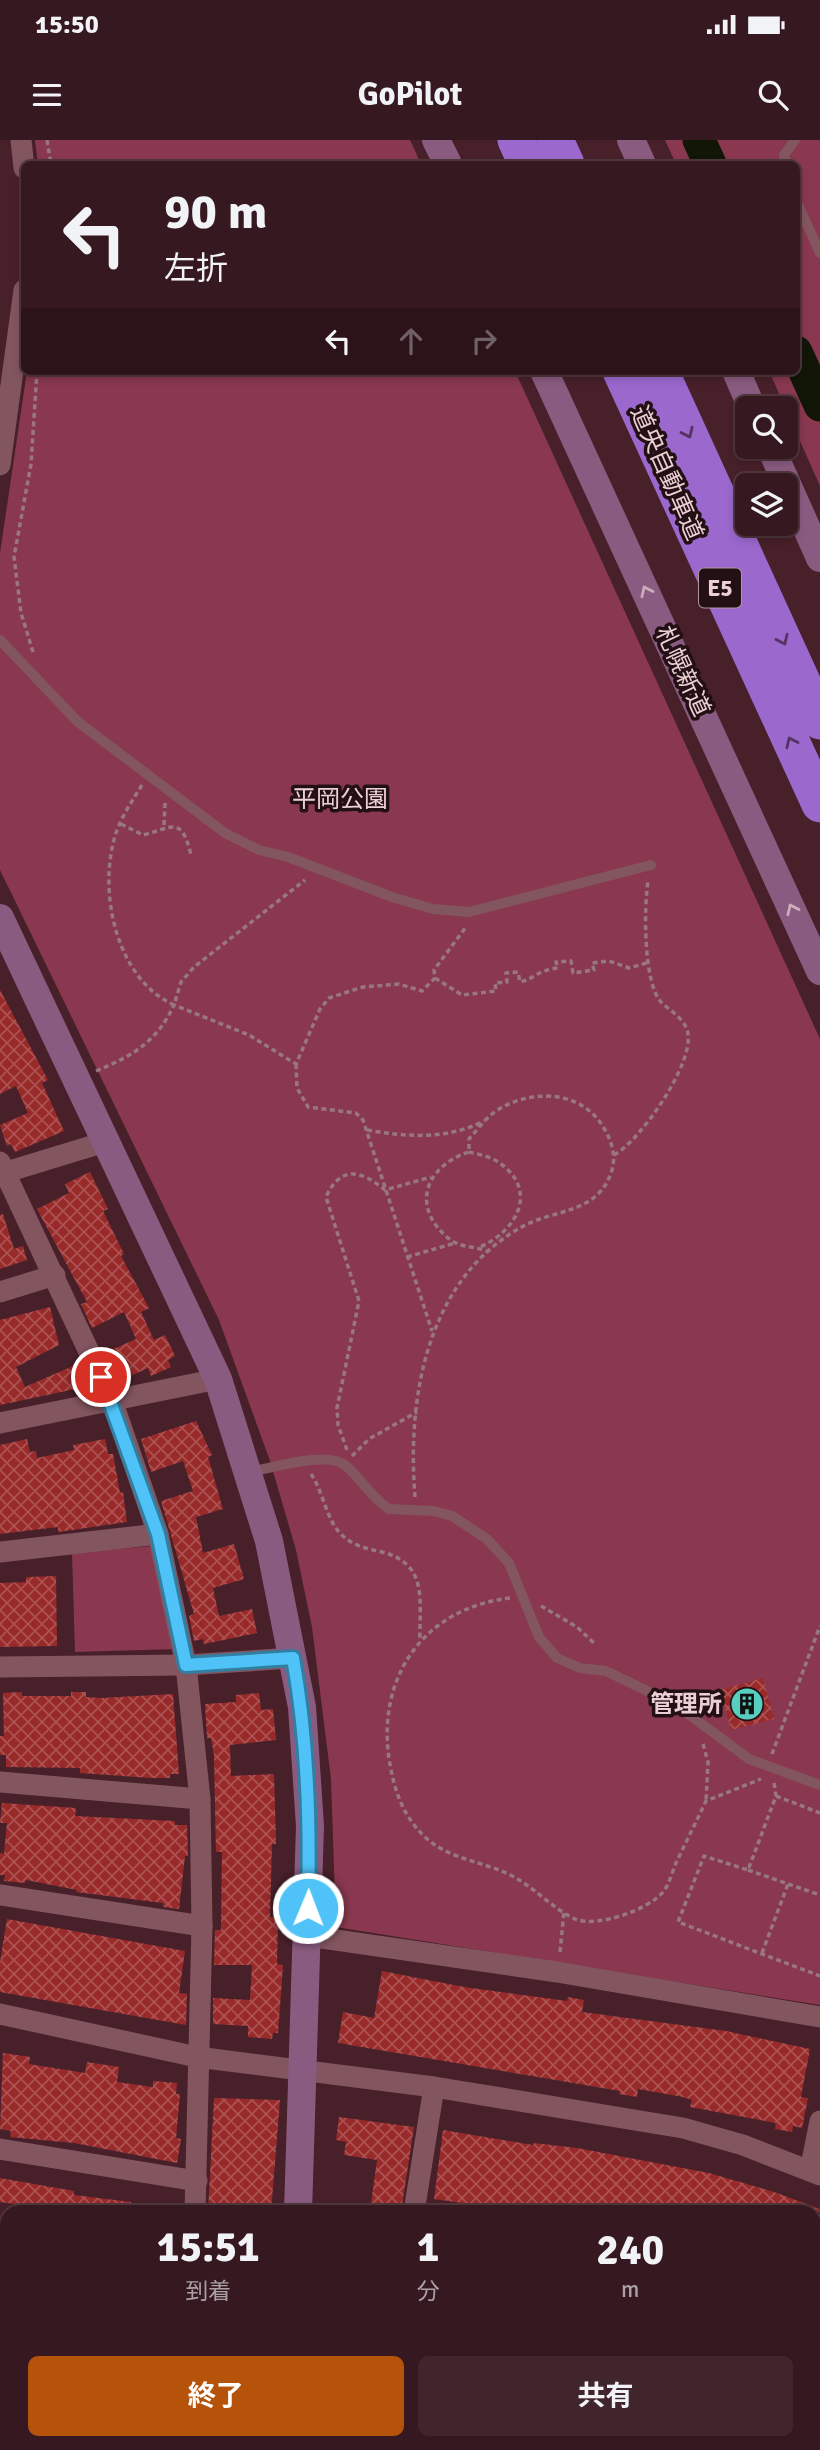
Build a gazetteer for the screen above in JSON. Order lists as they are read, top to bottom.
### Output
{
  "streets": {
    "highway": ["道央自動車道", "E5"],
    "street": ["札幌新道"]
  },
  "one_way": ["札幌新道"],
  "parks": ["平岡公園"],
  "places": {
    "building": ["管理所"]
  },
  "page": {
    "status": "15:50",
    "header": "GoPilot",
    "turn": ["90 m", "左折"],
    "eta": [
      "15:51",
      "到着",
      "1",
      "分",
      "240",
      "m"
    ],
    "buttons": ["終了", "共有"]
  }
}
